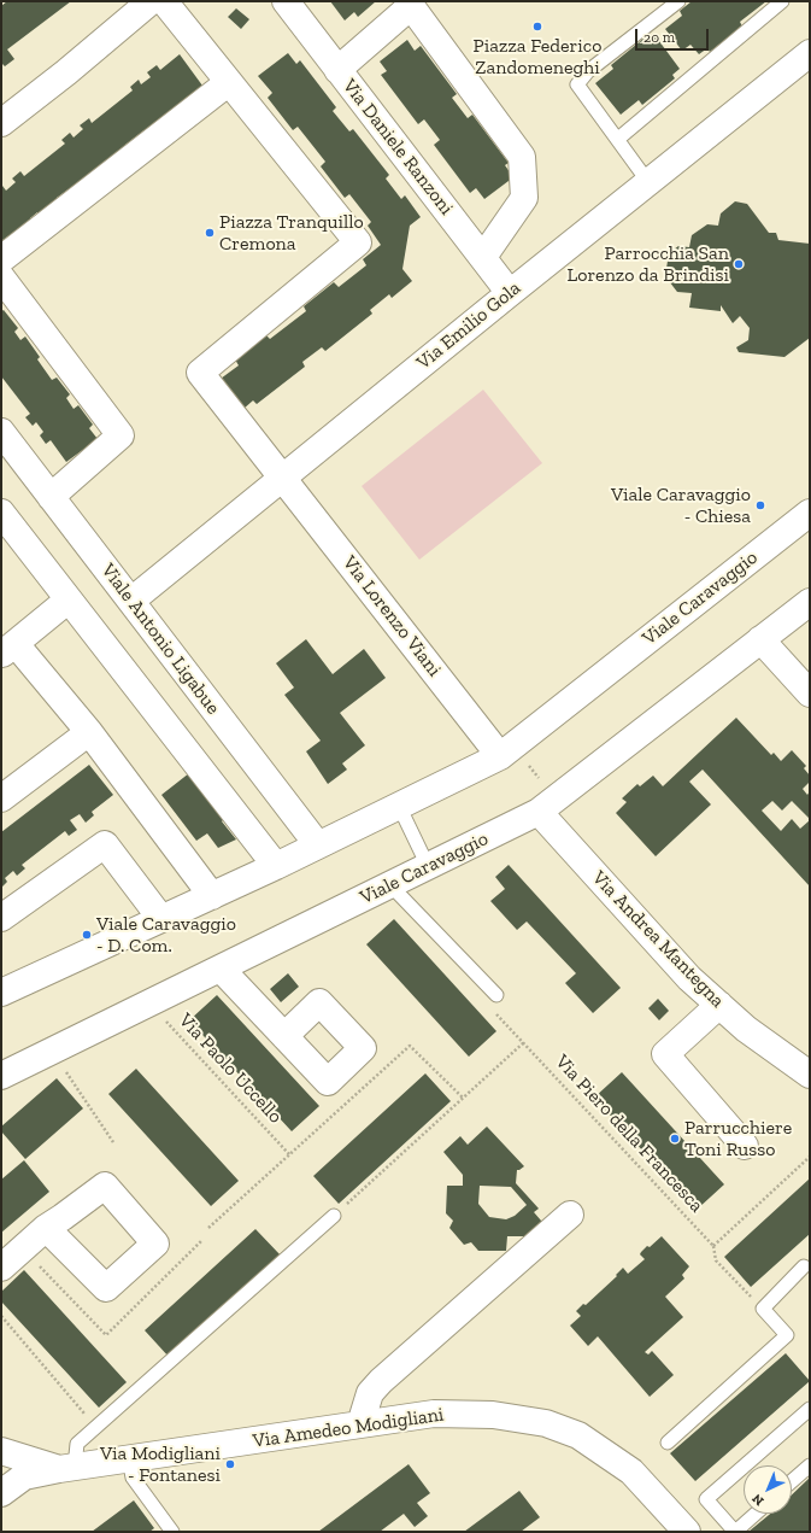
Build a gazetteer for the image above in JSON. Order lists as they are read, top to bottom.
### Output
{
  "streets": {
    "street": [
      "Via Daniele Ranzoni",
      "Via Emilio Gola",
      "Viale Caravaggio",
      "Via Lorenzo Viani",
      "Viale Antonio Ligabue",
      "Via Andrea Mantegna",
      "Via Amedeo Modigliani"
    ],
    "path": ["Via Paolo Uccello", "Via Piero della Francesca"]
  },
  "crossings": [
    ["Via Daniele Ranzoni", "Via Emilio Gola"],
    ["Via Emilio Gola", "Via Lorenzo Viani"],
    ["Via Emilio Gola", "Viale Antonio Ligabue"],
    ["Viale Caravaggio", "Via Lorenzo Viani"],
    ["Viale Caravaggio", "Viale Antonio Ligabue"],
    ["Viale Caravaggio", "Via Andrea Mantegna"],
    ["Viale Caravaggio", "Via Paolo Uccello"]
  ],
  "places": [
    "Piazza Federico Zandomeneghi",
    "Piazza Tranquillo Cremona",
    "Parrocchia San Lorenzo da Brindisi",
    "Viale Caravaggio - Chiesa",
    "Viale Caravaggio - D. Com.",
    "Parrucchiere Toni Russo",
    "Via Modigliani - Fontanesi"
  ],
  "scale_bar": "20 m",
  "north": "bottom left"
}
